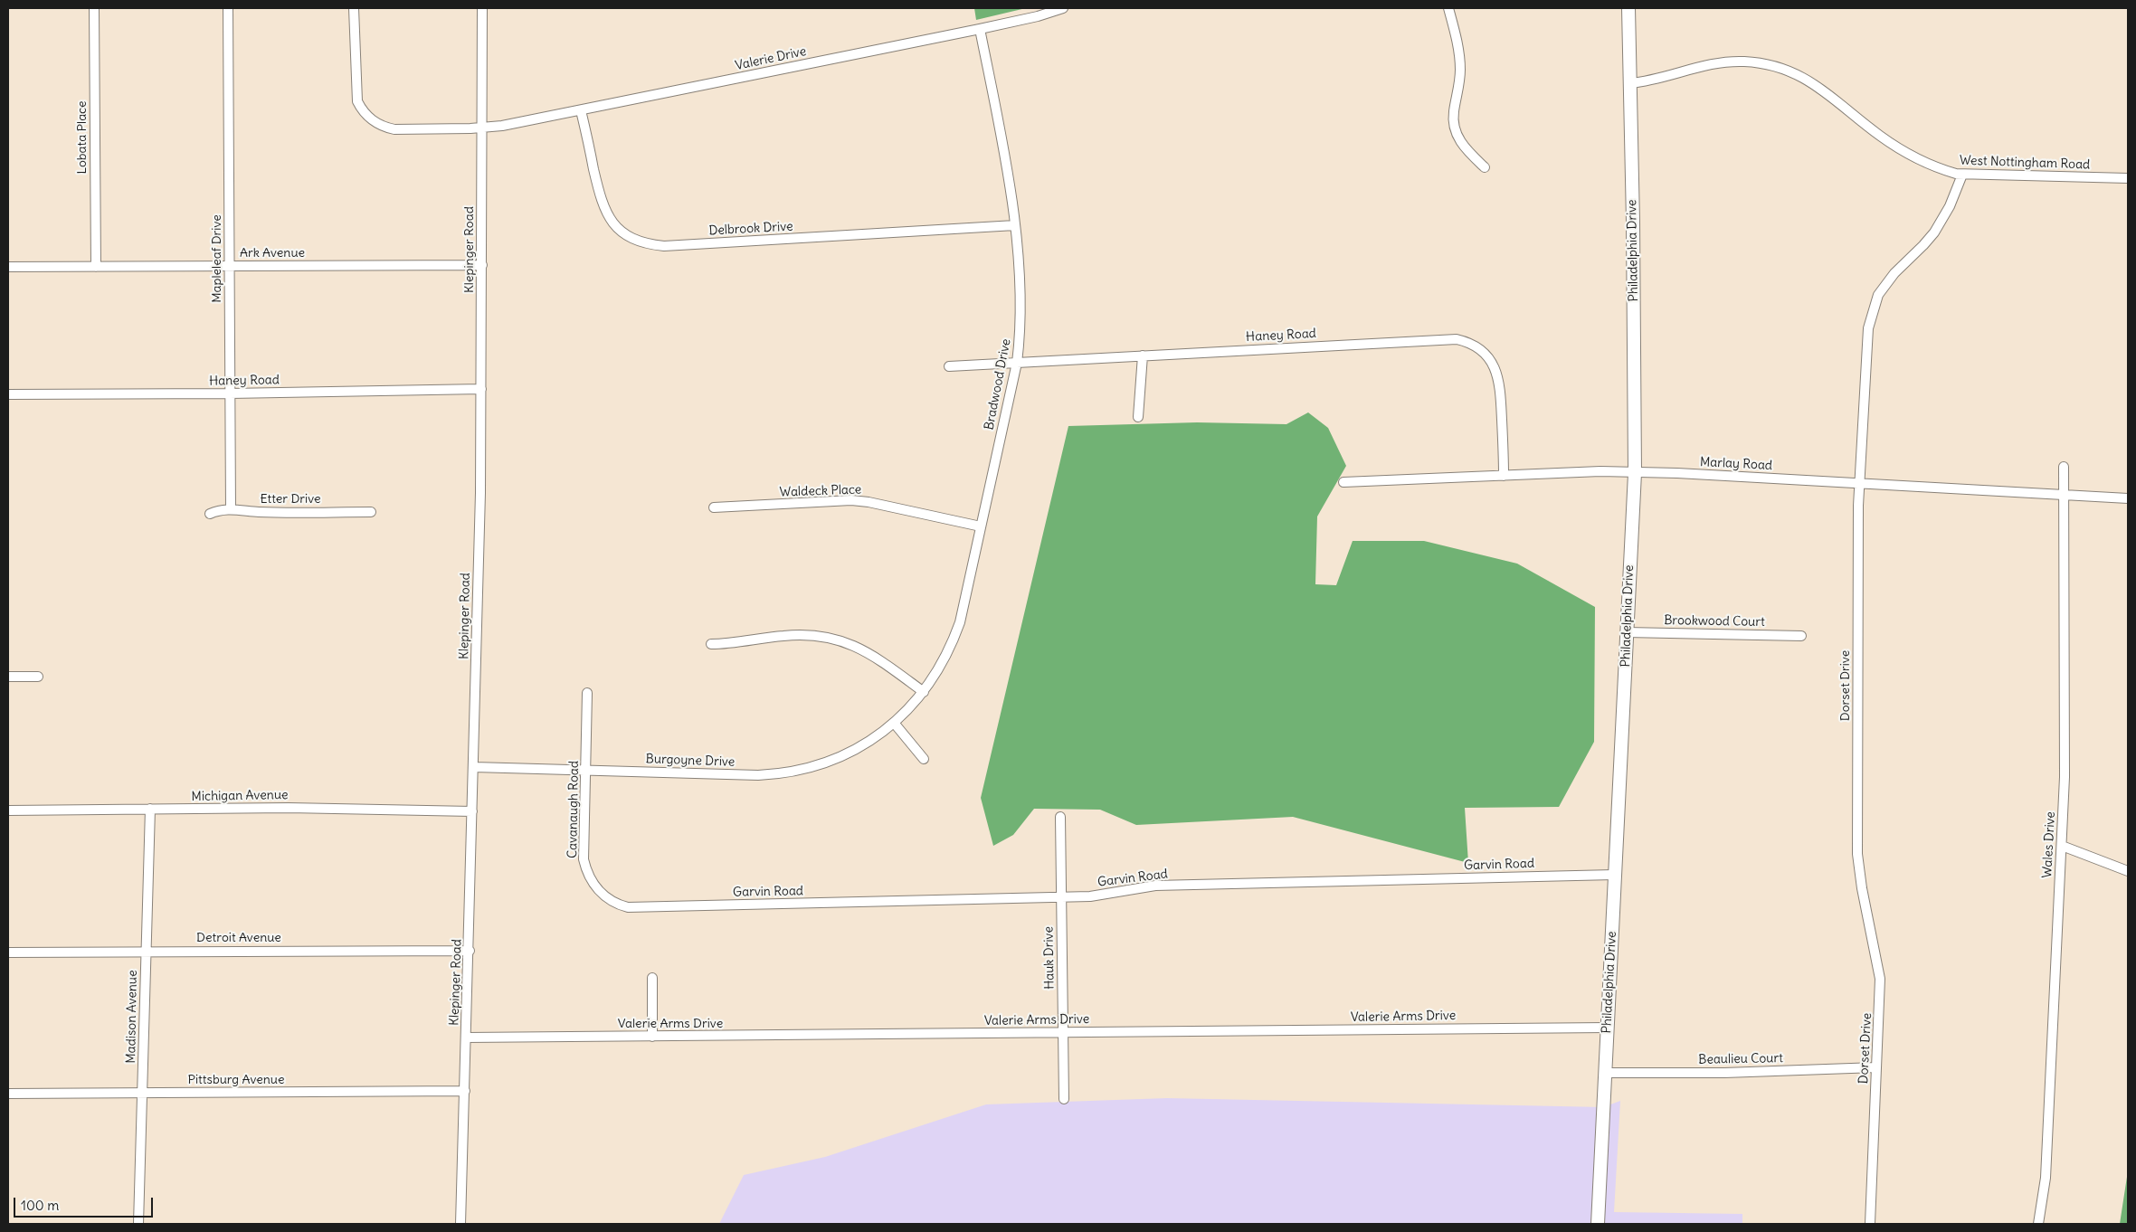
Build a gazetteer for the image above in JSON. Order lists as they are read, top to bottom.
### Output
{
  "streets": {
    "main road": ["Philadelphia Drive"],
    "street": [
      "Valerie Drive",
      "Lobata Place",
      "West Nottingham Road",
      "Delbrook Drive",
      "Klepinger Road",
      "Ark Avenue",
      "Mapleleaf Drive",
      "Haney Road",
      "Bradwood Drive",
      "Marlay Road",
      "Waldeck Place",
      "Etter Drive",
      "Brookwood Court",
      "Dorset Drive",
      "Burgoyne Drive",
      "Michigan Avenue",
      "Cavanaugh Road",
      "Wales Drive",
      "Garvin Road",
      "Detroit Avenue",
      "Hauk Drive",
      "Madison Avenue",
      "Valerie Arms Drive",
      "Beaulieu Court",
      "Pittsburg Avenue"
    ]
  },
  "crossings": [
    ["Valerie Drive", "Delbrook Drive"],
    ["Valerie Drive", "Klepinger Road"],
    ["Valerie Drive", "Bradwood Drive"],
    ["Lobata Place", "Ark Avenue"],
    ["West Nottingham Road", "Philadelphia Drive"],
    ["West Nottingham Road", "Dorset Drive"],
    ["Delbrook Drive", "Bradwood Drive"],
    ["Klepinger Road", "Ark Avenue"],
    ["Klepinger Road", "Haney Road"],
    ["Klepinger Road", "Burgoyne Drive"],
    ["Klepinger Road", "Michigan Avenue"],
    ["Klepinger Road", "Detroit Avenue"],
    ["Klepinger Road", "Valerie Arms Drive"],
    ["Klepinger Road", "Pittsburg Avenue"],
    ["Philadelphia Drive", "Marlay Road"],
    ["Philadelphia Drive", "Brookwood Court"],
    ["Philadelphia Drive", "Garvin Road"],
    ["Philadelphia Drive", "Valerie Arms Drive"],
    ["Philadelphia Drive", "Beaulieu Court"],
    ["Ark Avenue", "Mapleleaf Drive"],
    ["Mapleleaf Drive", "Haney Road"],
    ["Mapleleaf Drive", "Etter Drive"],
    ["Haney Road", "Bradwood Drive"],
    ["Haney Road", "Marlay Road"],
    ["Bradwood Drive", "Waldeck Place"],
    ["Bradwood Drive", "Burgoyne Drive"],
    ["Marlay Road", "Dorset Drive"],
    ["Marlay Road", "Wales Drive"],
    ["Dorset Drive", "Beaulieu Court"],
    ["Burgoyne Drive", "Cavanaugh Road"],
    ["Michigan Avenue", "Madison Avenue"],
    ["Cavanaugh Road", "Garvin Road"],
    ["Garvin Road", "Hauk Drive"],
    ["Detroit Avenue", "Madison Avenue"],
    ["Hauk Drive", "Valerie Arms Drive"],
    ["Madison Avenue", "Pittsburg Avenue"]
  ],
  "scale_bar": "100 m"
}
